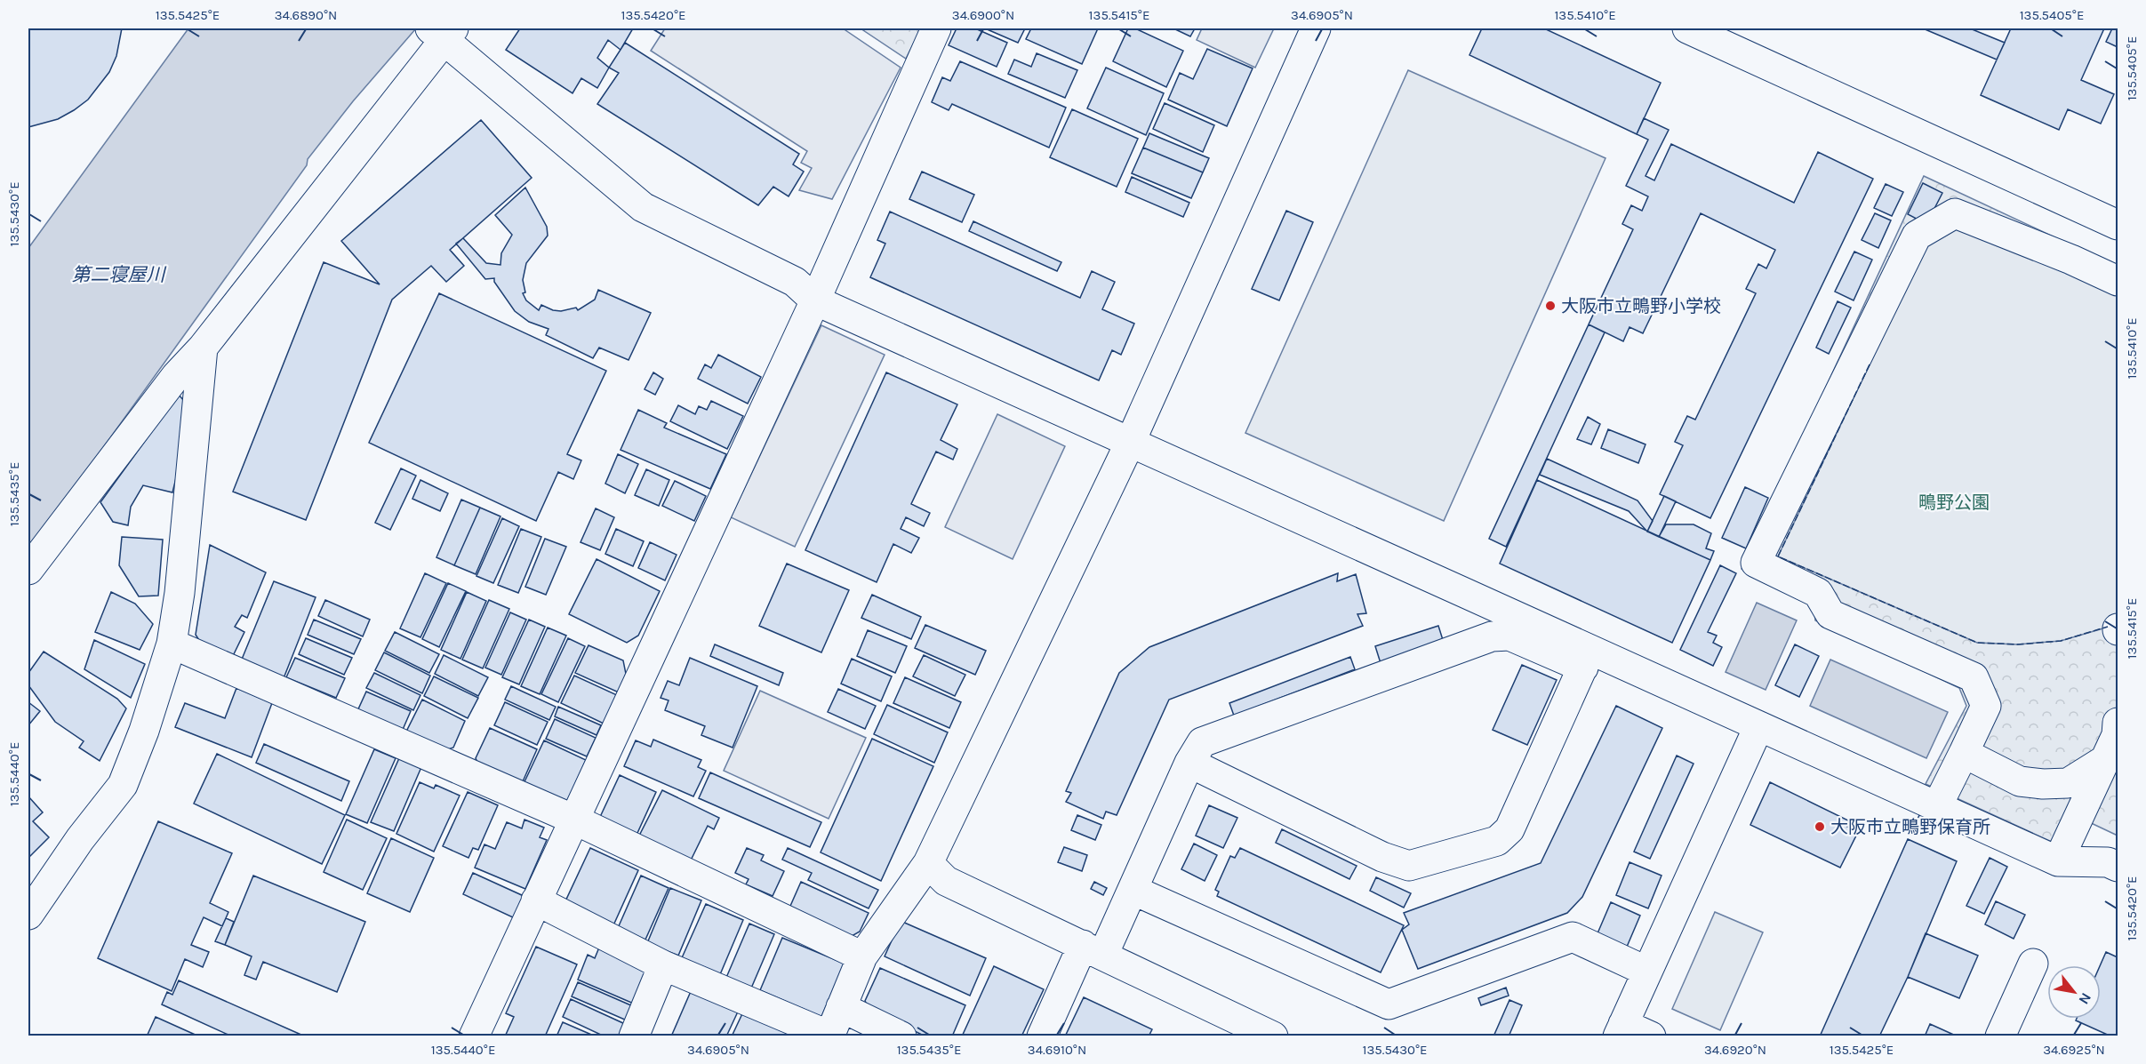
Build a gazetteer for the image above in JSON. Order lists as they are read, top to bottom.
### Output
{
  "water": ["第二寝屋川"],
  "parks": ["鴫野公園"],
  "places": ["大阪市立鴫野小学校", "大阪市立鴫野保育所"],
  "north": "bottom right",
  "coordinates": [
    "135.5425°E",
    "34.6890°N",
    "135.5420°E",
    "34.6900°N",
    "135.5415°E",
    "34.6905°N",
    "135.5410°E",
    "135.5405°E",
    "135.5430°E",
    "135.5435°E",
    "135.5440°E",
    "34.6910°N",
    "34.6920°N",
    "34.6925°N"
  ]
}
